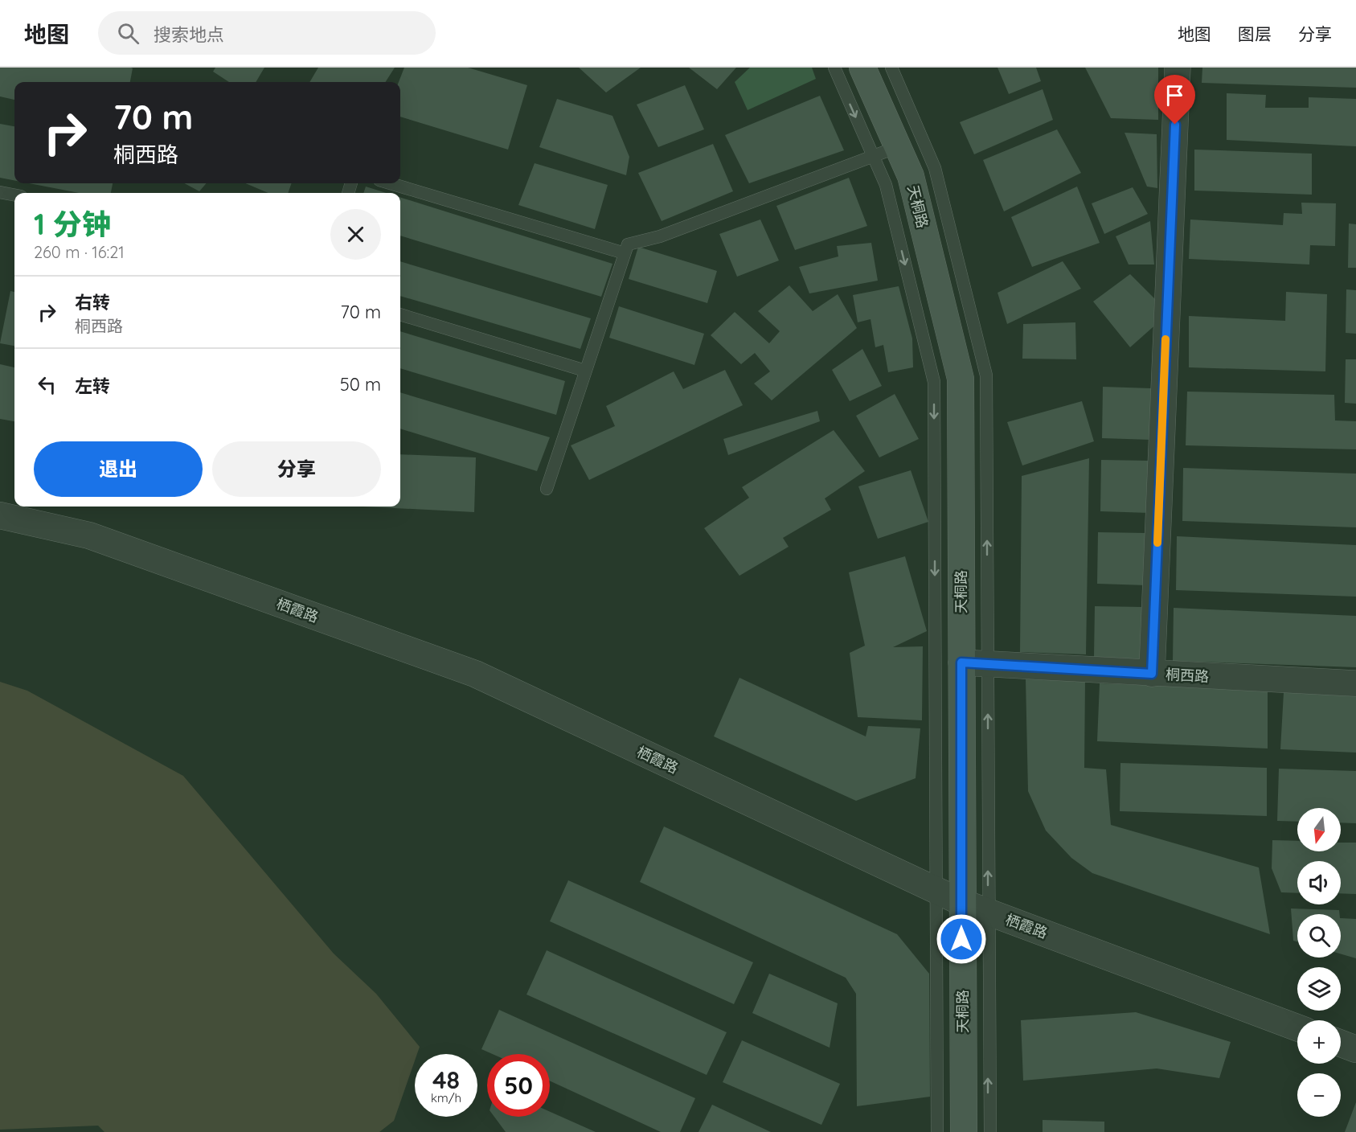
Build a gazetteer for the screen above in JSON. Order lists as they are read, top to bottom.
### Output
{
  "streets": {
    "main road": ["天桐路"],
    "street": ["栖霞路", "桐西路"]
  },
  "crossings": [
    ["天桐路", "栖霞路"],
    ["天桐路", "桐西路"]
  ],
  "north": "bottom",
  "page": {
    "header": "地图",
    "search": "搜索地点",
    "nav": ["地图", "图层", "分享"],
    "turn": ["70 m", "桐西路"],
    "heading": ["1 分钟", "260 m · 16:21"],
    "list": [
      {
        "name": "右转",
        "note": "桐西路",
        "value": "70 m"
      },
      {
        "name": "左转",
        "value": "50 m"
      }
    ],
    "buttons": ["退出", "分享"],
    "map_buttons": ["+", "−"],
    "speed": "48 km/h",
    "limit": "50"
  }
}
